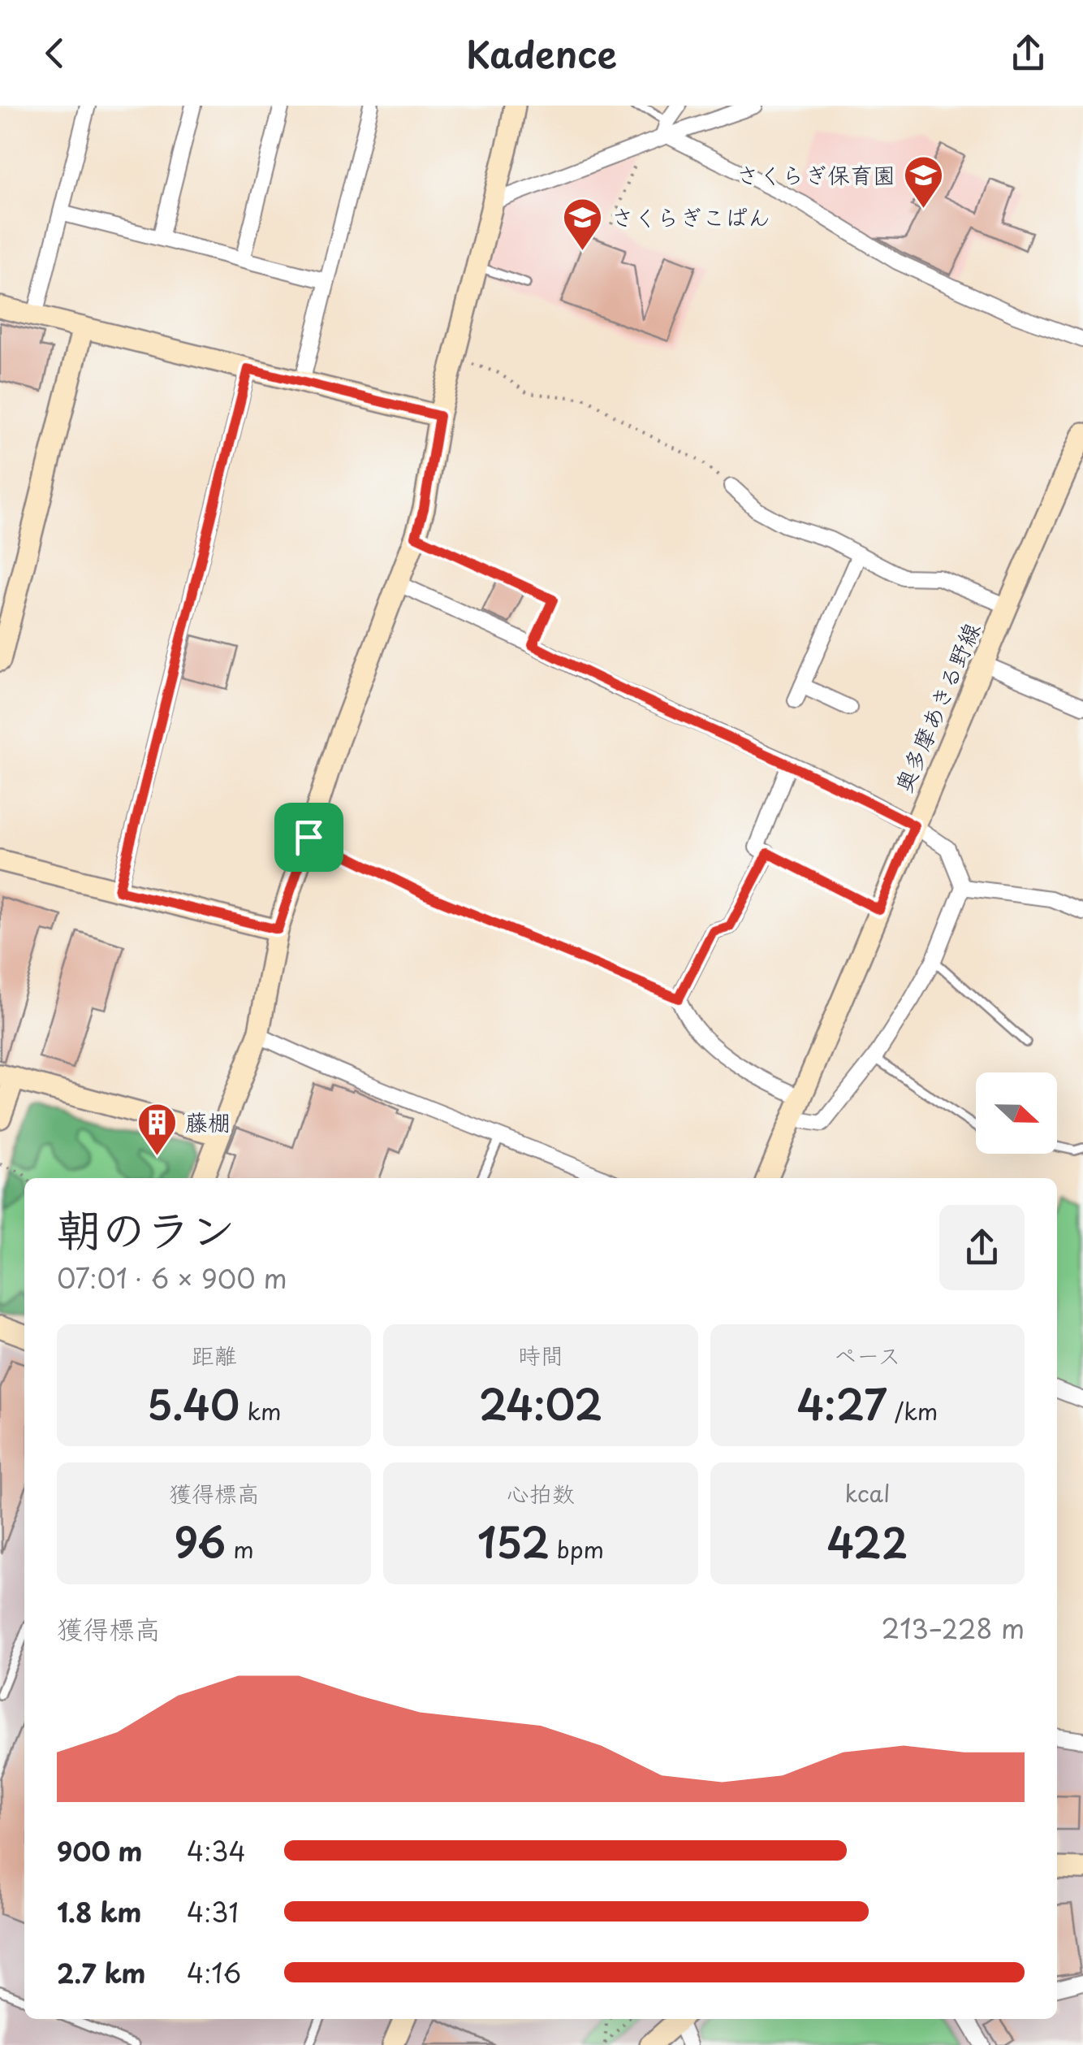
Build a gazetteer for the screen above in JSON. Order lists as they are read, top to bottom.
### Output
{
  "streets": {
    "street": ["奥多摩あきる野線"]
  },
  "places": {
    "school or university": ["さくらぎ保育園", "さくらぎこぱん"],
    "building": ["藤棚"]
  },
  "north": "right",
  "page": {
    "header": "Kadence",
    "heading": ["朝のラン", "07:01 · 6 × 900 m"],
    "stats": [
      ["距離", "5.40 km"],
      ["時間", "24:02"],
      ["ペース", "4:27 /km"],
      ["獲得標高", "96 m"],
      ["心拍数", "152 bpm"],
      ["kcal", "422"]
    ],
    "chart": ["獲得標高", "213–228 m"],
    "list": [
      {
        "name": "900 m",
        "note": "4:34"
      },
      {
        "name": "1.8 km",
        "note": "4:31"
      },
      {
        "name": "2.7 km",
        "note": "4:16"
      }
    ]
  }
}
